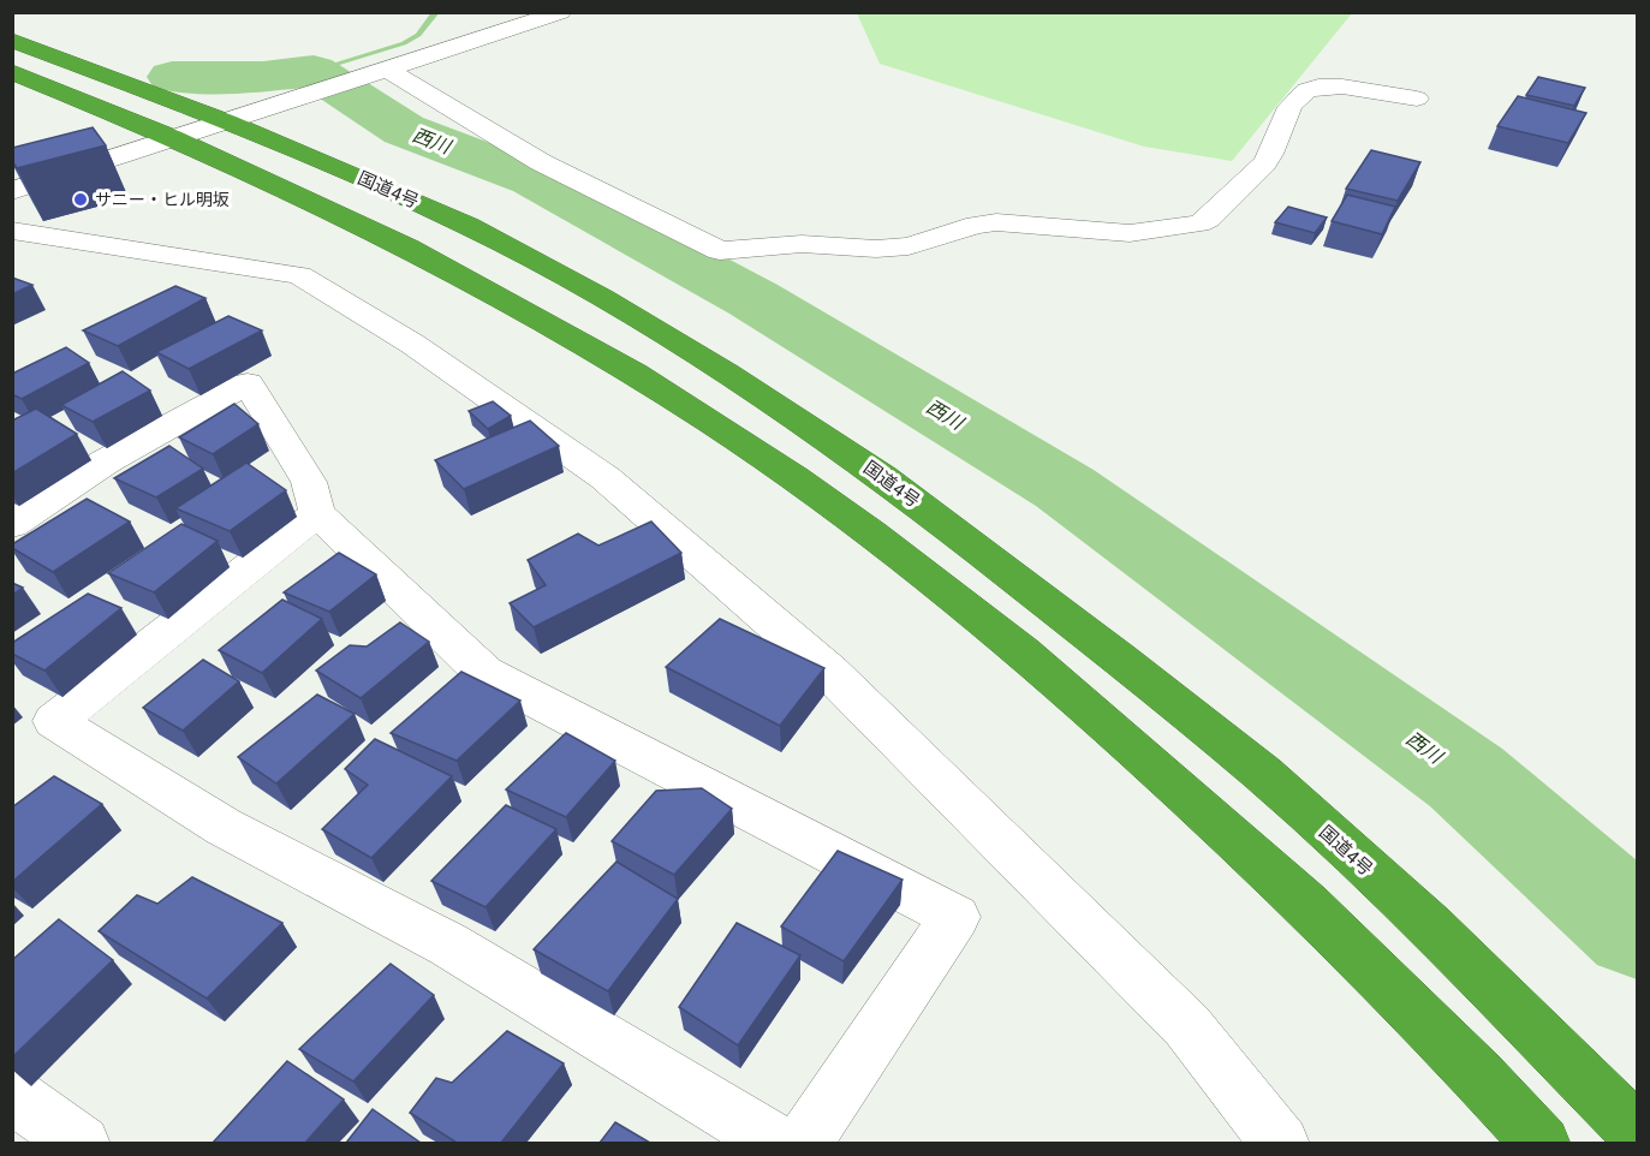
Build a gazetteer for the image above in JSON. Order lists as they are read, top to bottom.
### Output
{
  "streets": {
    "highway": ["国道4号"]
  },
  "water": ["西川"],
  "places": ["サニー・ヒル明坂"]
}
